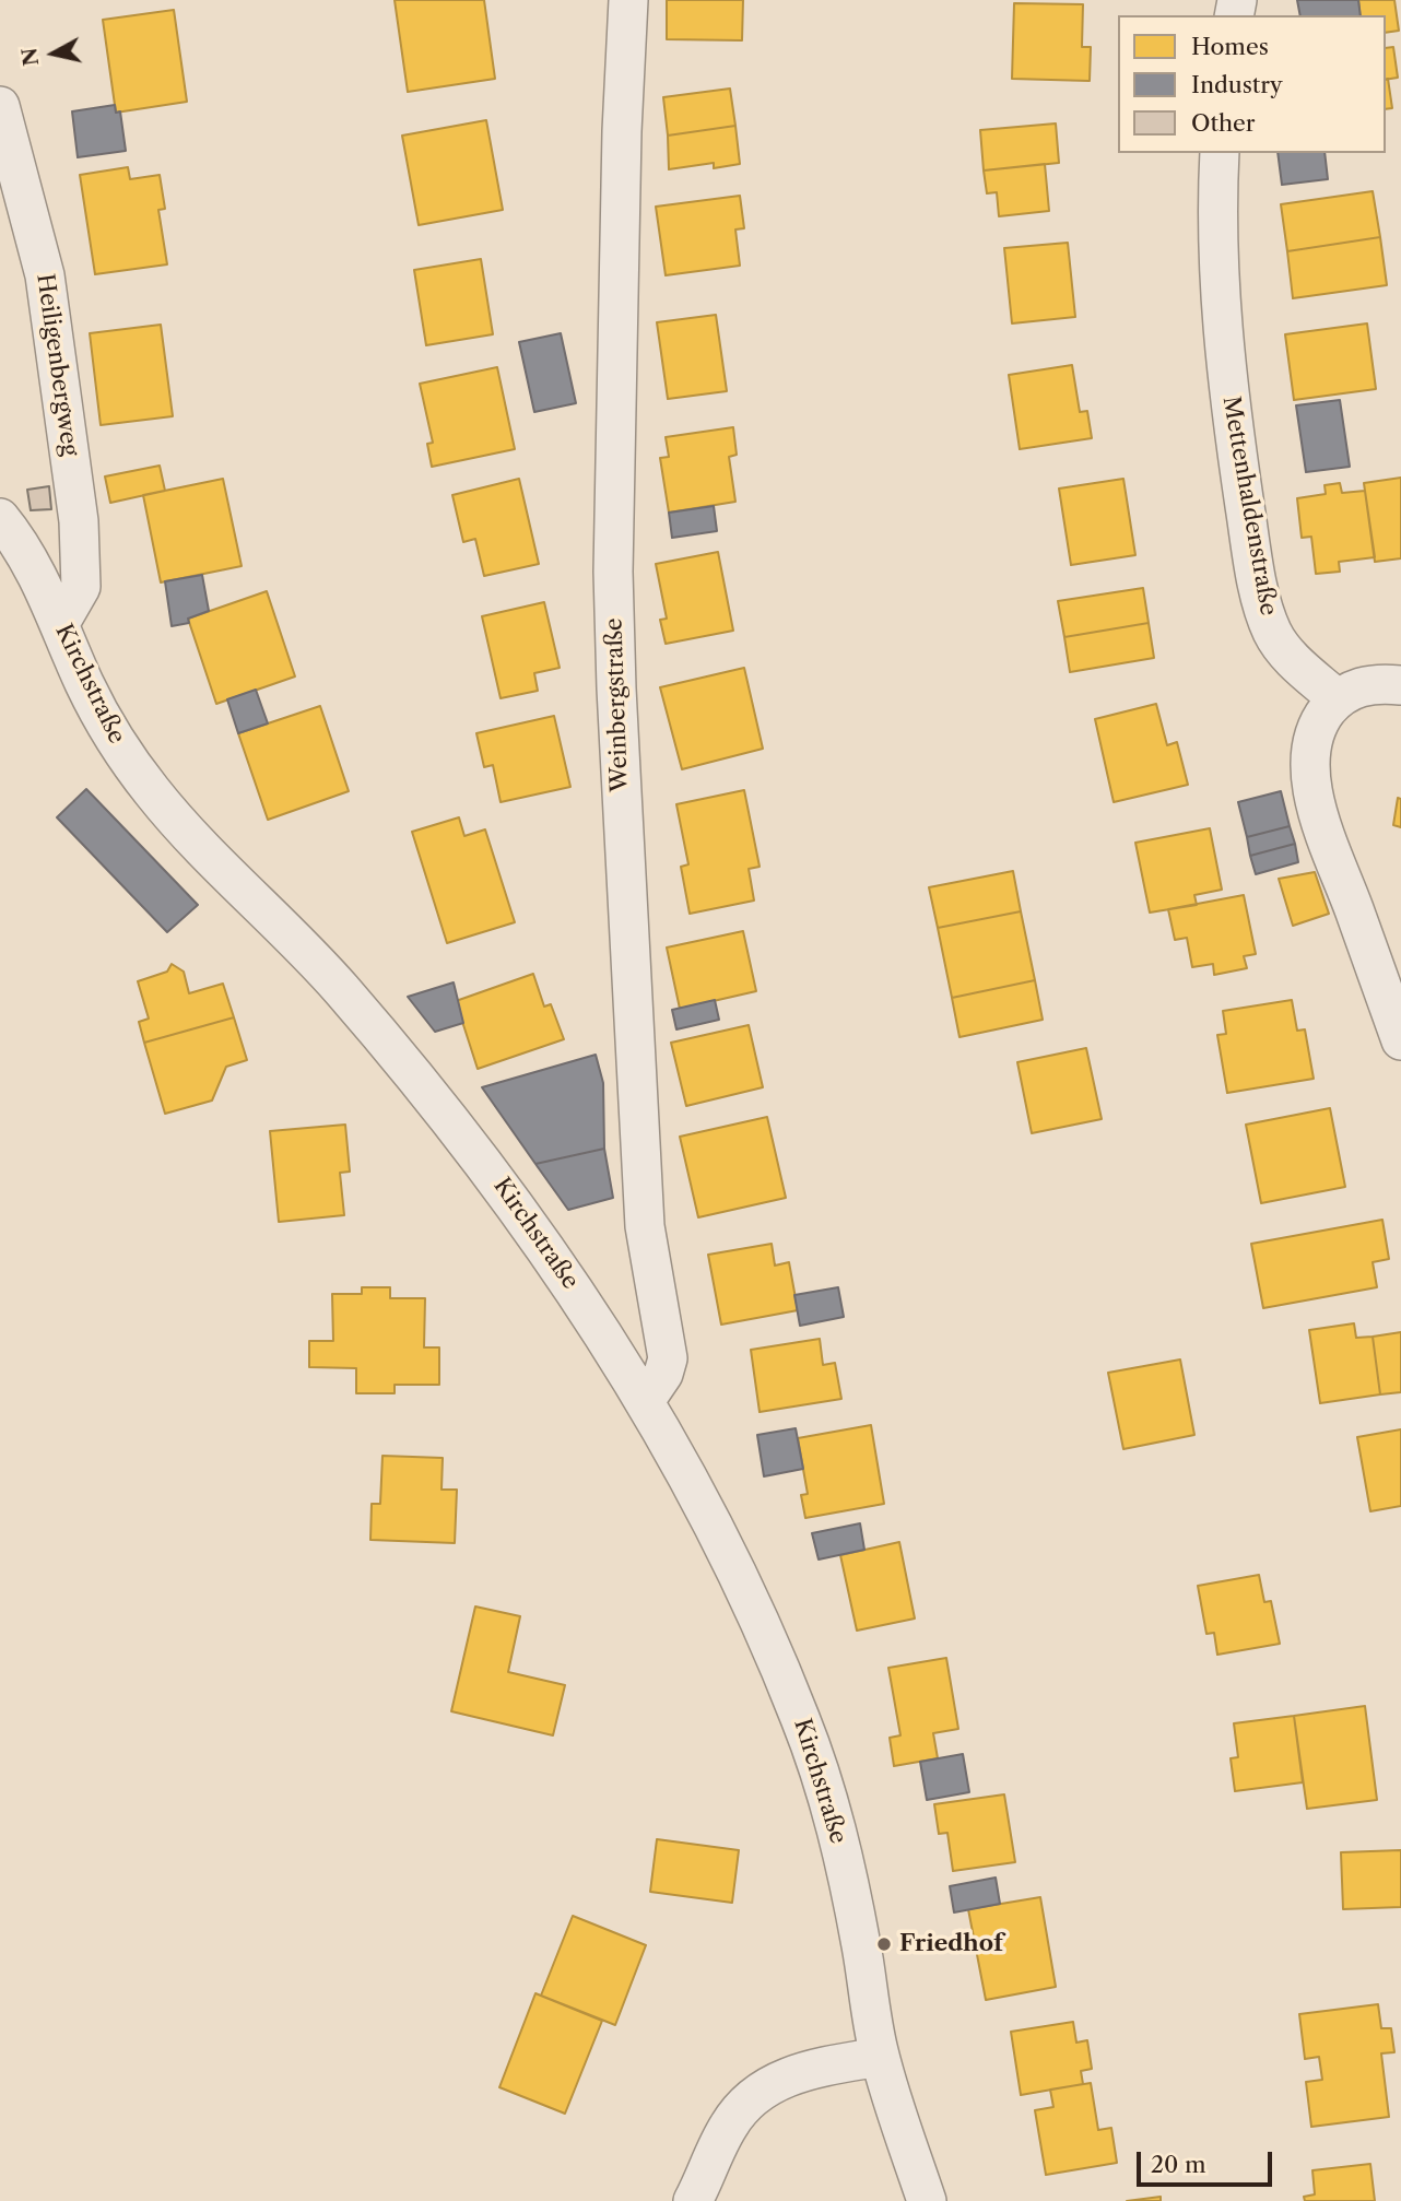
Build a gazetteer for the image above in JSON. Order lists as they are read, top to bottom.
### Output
{
  "streets": {
    "street": [
      "Heiligenbergweg",
      "Mettenhaldenstraße",
      "Kirchstraße",
      "Weinbergstraße"
    ]
  },
  "crossings": [
    ["Heiligenbergweg", "Kirchstraße"],
    ["Kirchstraße", "Weinbergstraße"]
  ],
  "places": ["Friedhof"],
  "legend": ["Homes", "Industry", "Other"],
  "scale_bar": "20 m",
  "north": "left"
}
